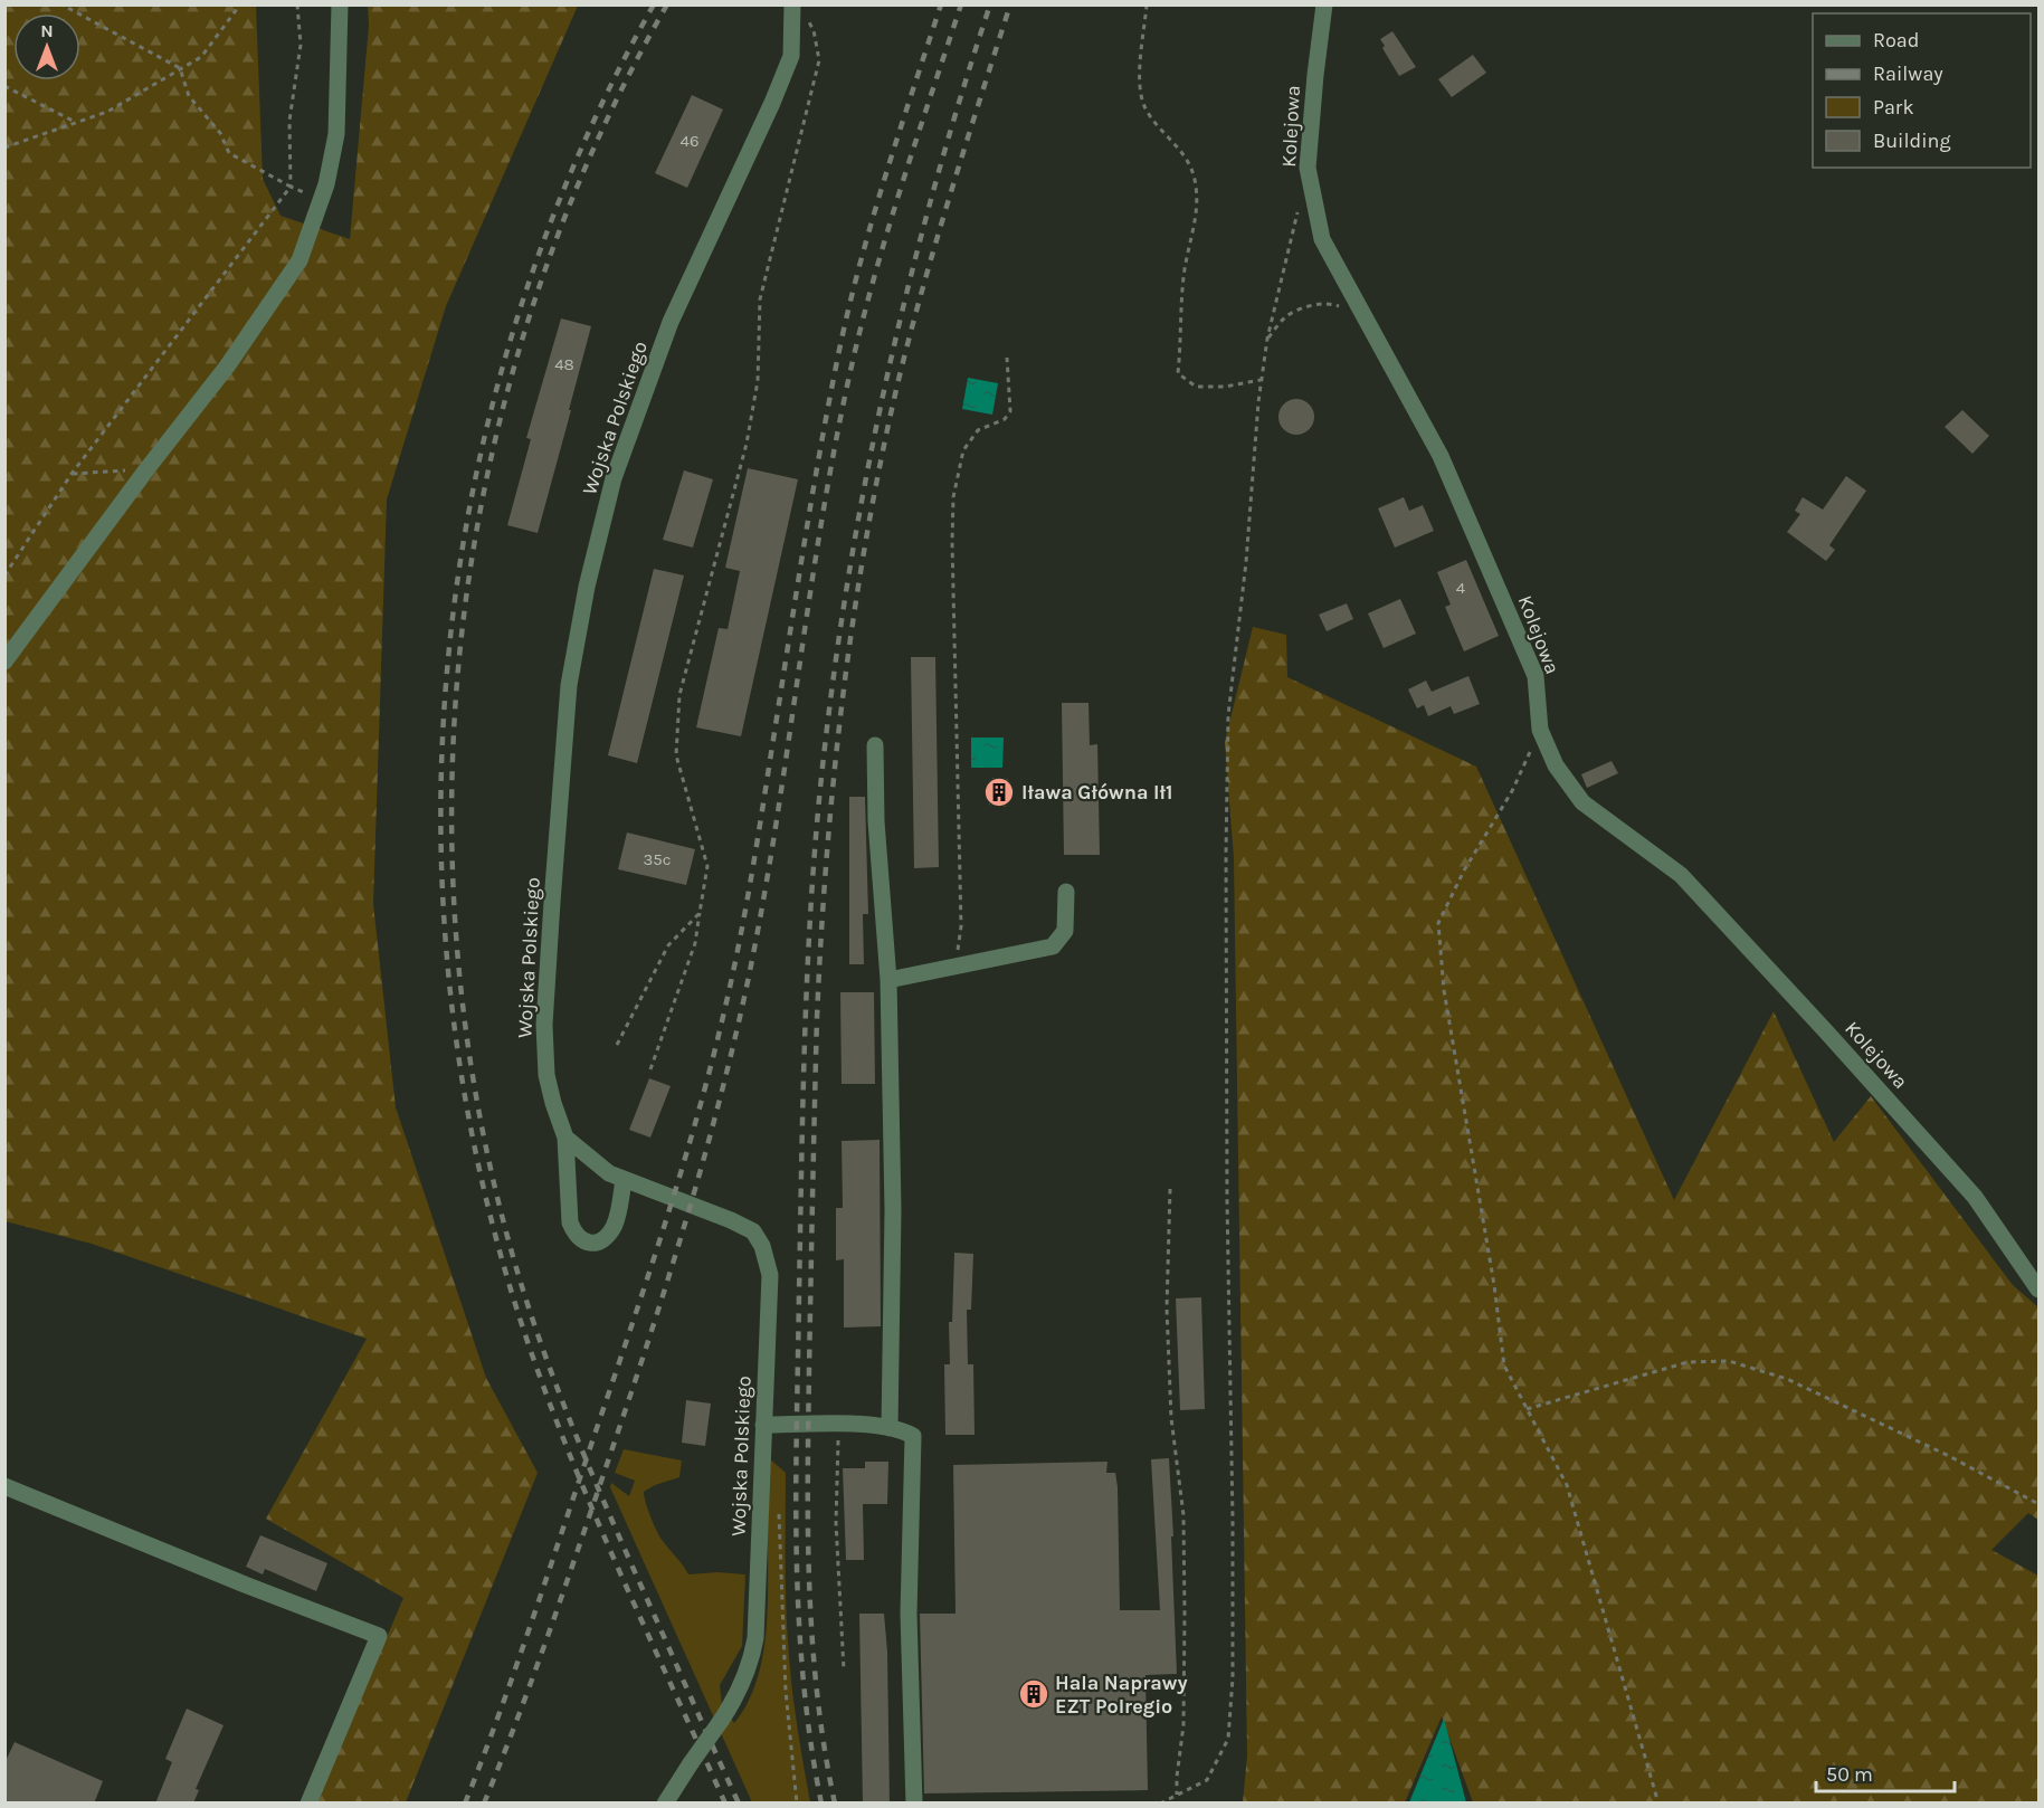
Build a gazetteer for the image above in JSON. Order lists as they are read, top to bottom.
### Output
{
  "streets": {
    "street": ["Kolejowa", "Wojska Polskiego"]
  },
  "places": {
    "building": ["Iława Główna Ił1", "Hala Naprawy EZT Polregio"]
  },
  "house_numbers": [
    "46",
    "48",
    "4",
    "35c"
  ],
  "legend": [
    "Road",
    "Railway",
    "Park",
    "Building"
  ],
  "scale_bar": "50 m",
  "north": "top"
}
